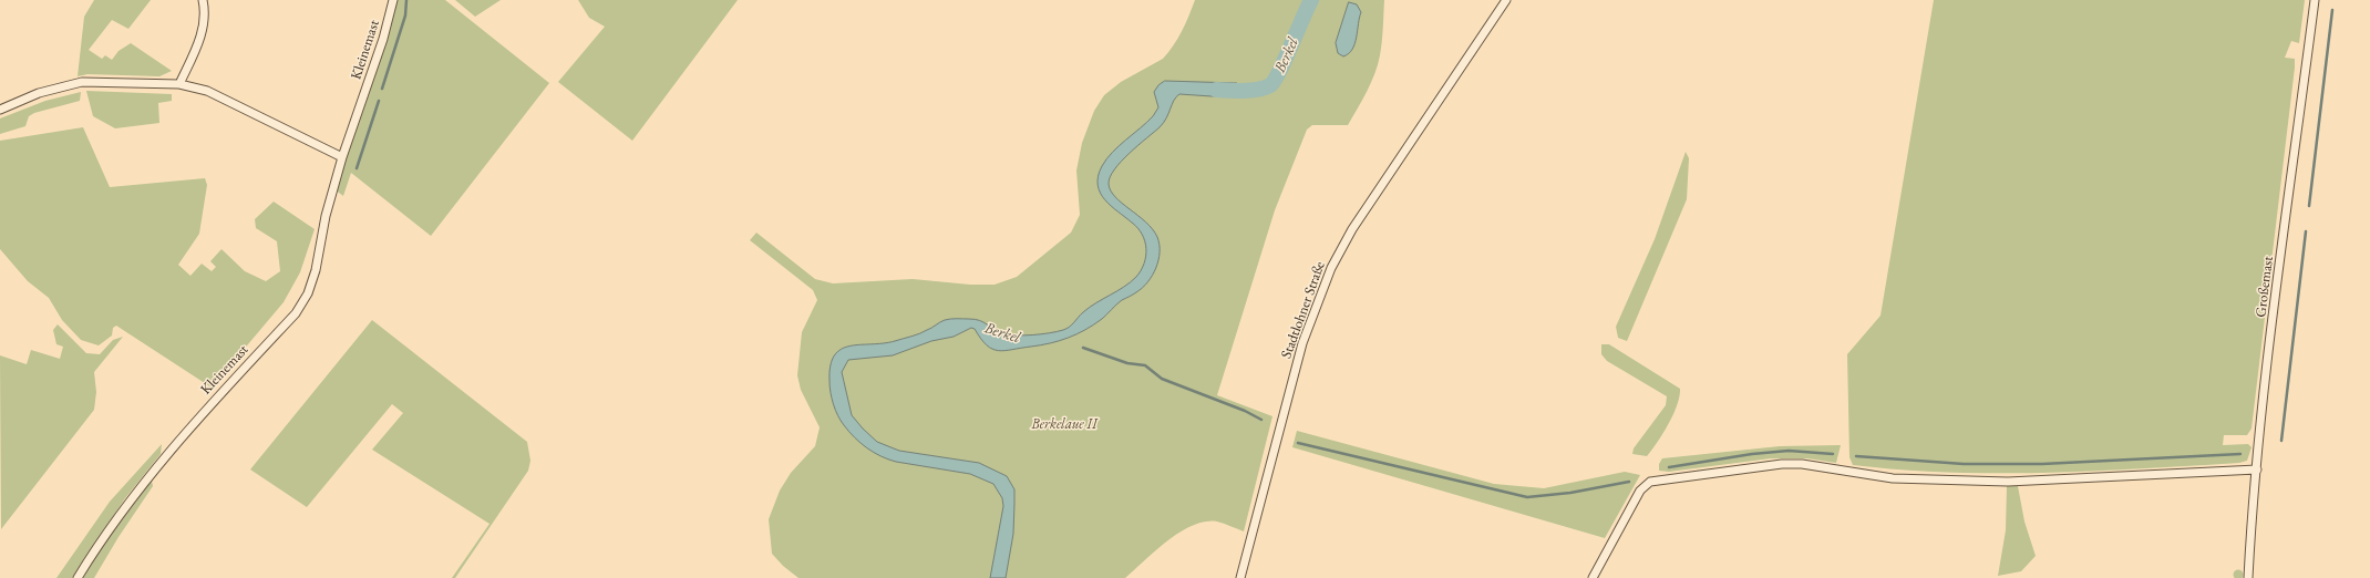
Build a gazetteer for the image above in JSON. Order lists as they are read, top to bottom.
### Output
{
  "streets": {
    "street": ["Kleinemast", "Großemast", "Stadtlohner Straße"]
  },
  "water": ["Berkel"],
  "parks": ["Berkelaue II"]
}
